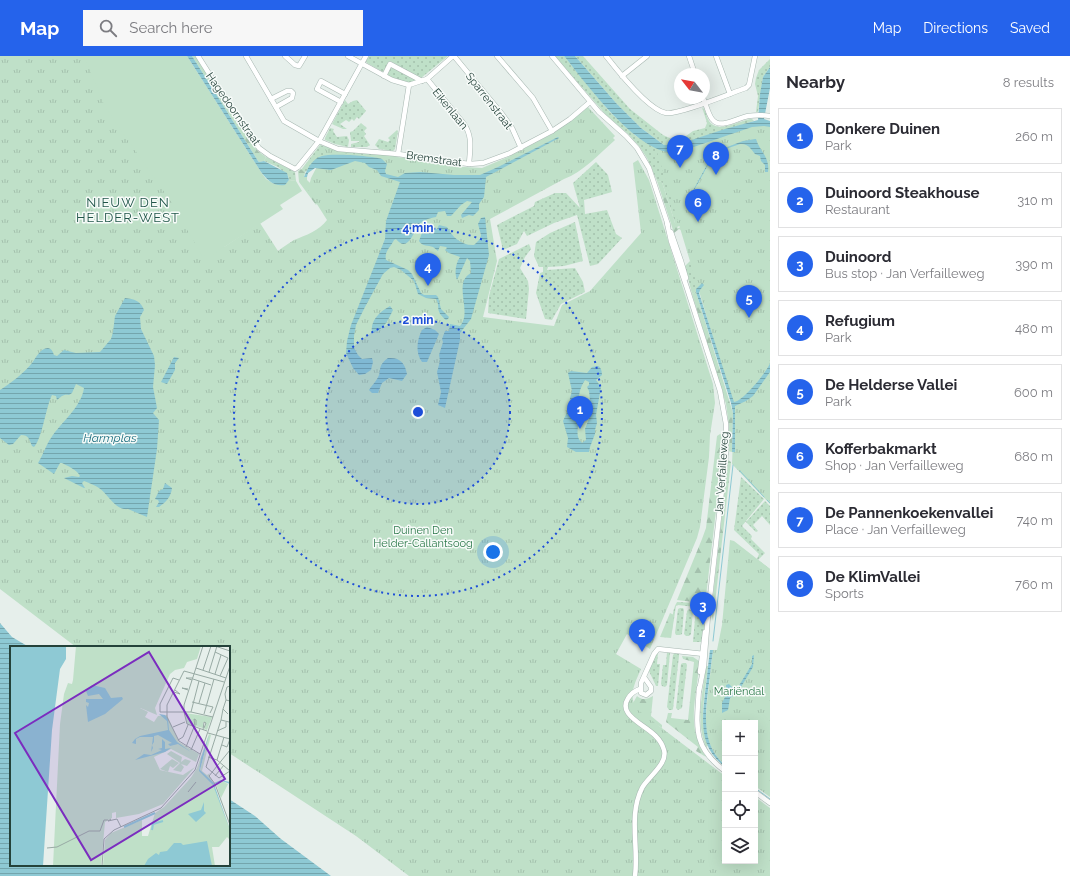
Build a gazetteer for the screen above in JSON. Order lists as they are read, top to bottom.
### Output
{
  "streets": {
    "street": [
      "Sparrenstraat",
      "Hagedoornstraat",
      "Eikenlaan",
      "Bremstraat",
      "Jan Verfailleweg"
    ]
  },
  "crossings": [
    ["Sparrenstraat", "Bremstraat"],
    ["Hagedoornstraat", "Bremstraat"],
    ["Eikenlaan", "Bremstraat"],
    ["Bremstraat", "Jan Verfailleweg"]
  ],
  "districts": ["NIEUW DEN HELDER-WEST"],
  "water": ["Harmplas"],
  "parks": ["Duinen Den Helder-Callantsoog", "Mariëndal"],
  "north": "top left",
  "page": {
    "header": "Map",
    "search": "Search here",
    "nav": ["Map", "Directions", "Saved"],
    "heading": ["Nearby", "8 results"],
    "list": [
      {
        "mark": "1",
        "name": "Donkere Duinen",
        "note": "Park",
        "value": "260 m"
      },
      {
        "mark": "2",
        "name": "Duinoord Steakhouse",
        "note": "Restaurant",
        "value": "310 m"
      },
      {
        "mark": "3",
        "name": "Duinoord",
        "note": "Bus stop · Jan Verfailleweg",
        "value": "390 m"
      },
      {
        "mark": "4",
        "name": "Refugium",
        "note": "Park",
        "value": "480 m"
      },
      {
        "mark": "5",
        "name": "De Helderse Vallei",
        "note": "Park",
        "value": "600 m"
      },
      {
        "mark": "6",
        "name": "Kofferbakmarkt",
        "note": "Shop · Jan Verfailleweg",
        "value": "680 m"
      },
      {
        "mark": "7",
        "name": "De Pannenkoekenvallei",
        "note": "Place · Jan Verfailleweg",
        "value": "740 m"
      },
      {
        "mark": "8",
        "name": "De KlimVallei",
        "note": "Sports",
        "value": "760 m"
      }
    ],
    "pins": [
      "7",
      "8",
      "6",
      "4",
      "5",
      "1",
      "3",
      "2"
    ],
    "map_buttons": ["+", "−"]
  },
  "rings": ["4 min", "2 min"]
}
